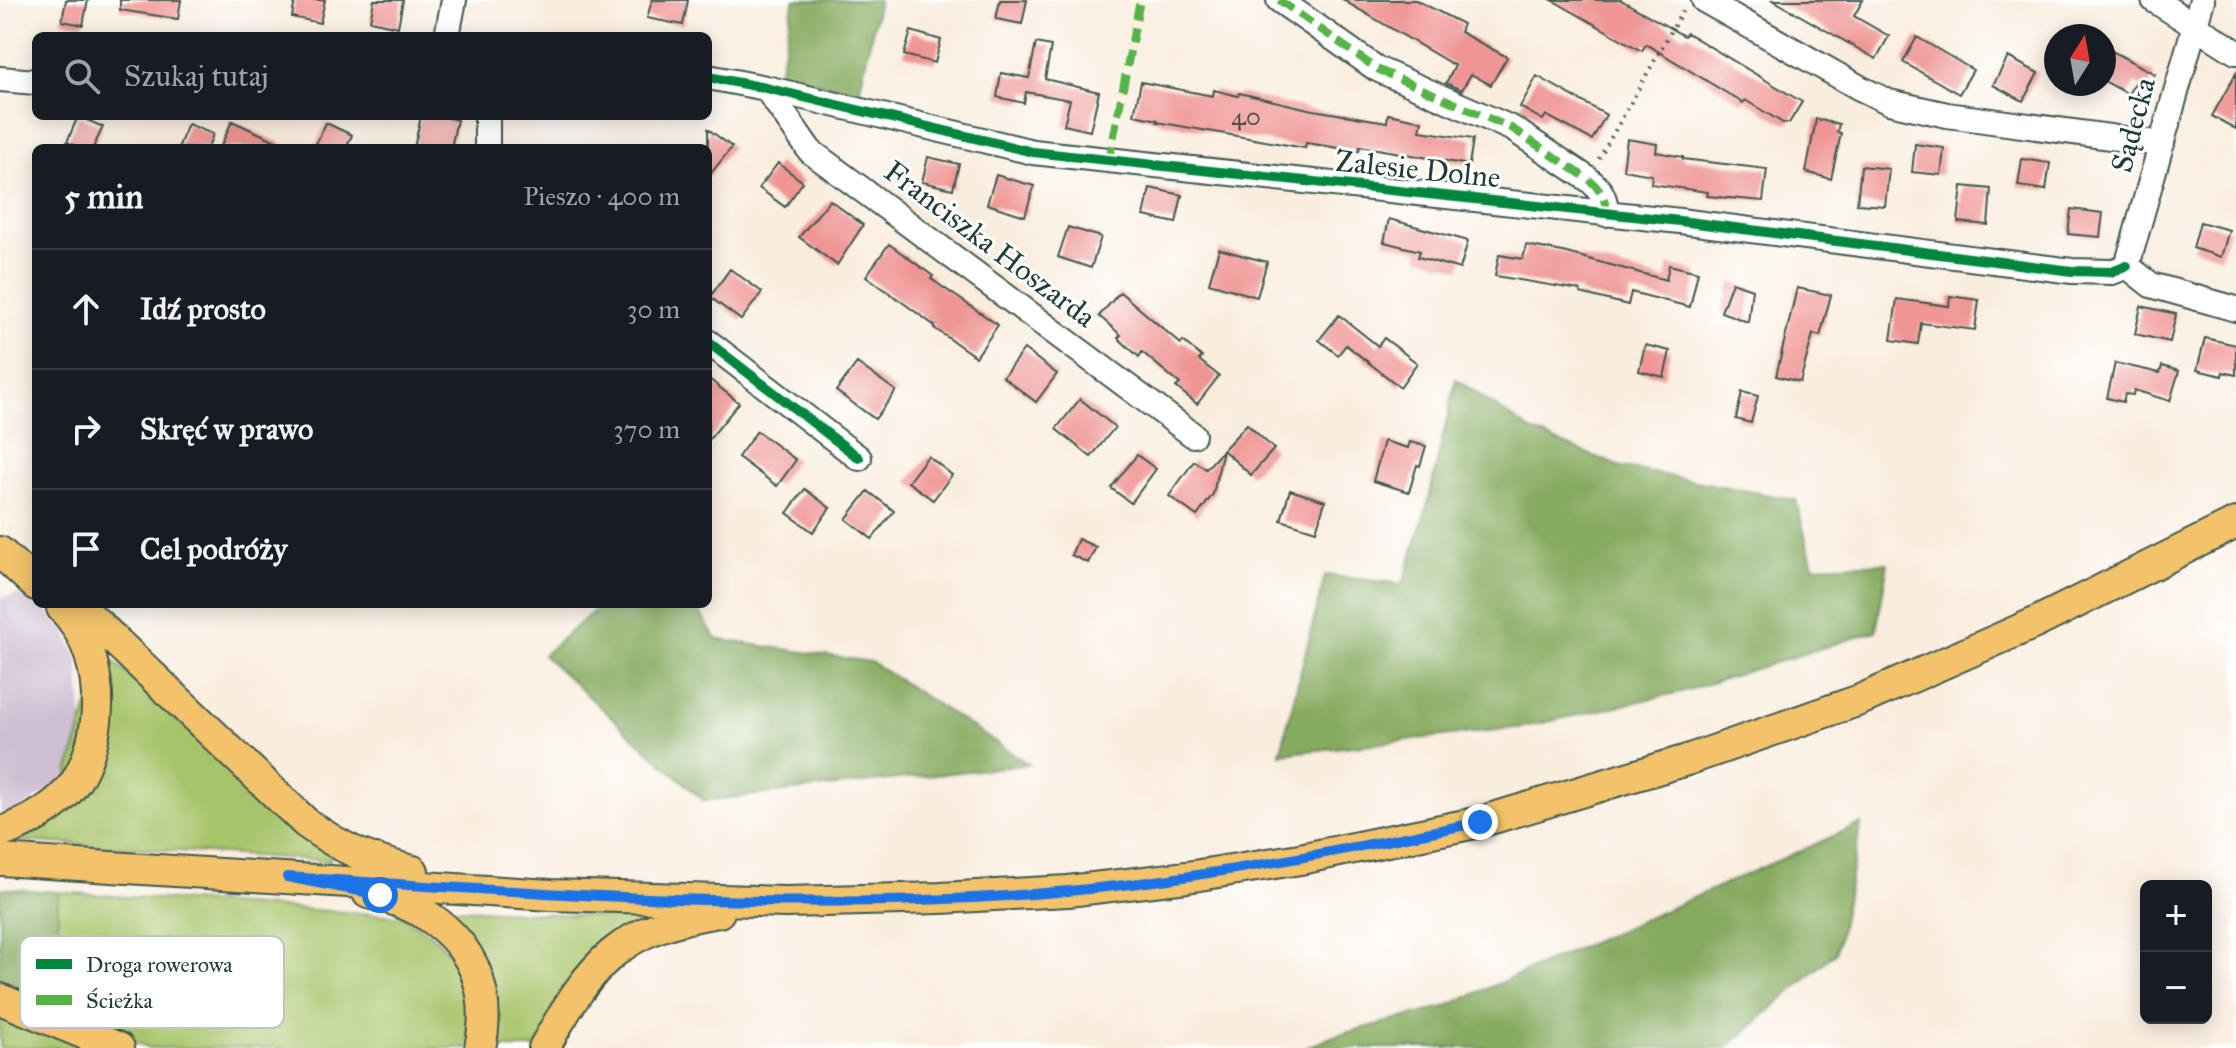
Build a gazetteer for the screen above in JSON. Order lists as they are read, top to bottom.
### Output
{
  "streets": {
    "street": ["Sądecka", "Zalesie Dolne", "Franciszka Hoszarda"]
  },
  "crossings": [
    ["Sądecka", "Zalesie Dolne"],
    ["Zalesie Dolne", "Franciszka Hoszarda"]
  ],
  "house_numbers": ["40"],
  "legend": ["Droga rowerowa", "Ścieżka"],
  "north": "top",
  "page": {
    "search": "Szukaj tutaj",
    "heading": ["5 min", "Pieszo · 400 m"],
    "list": [
      ["Idź prosto", "30 m"],
      ["Skręć w prawo", "370 m"],
      "Cel podróży"
    ],
    "map_buttons": ["+", "−"]
  }
}
